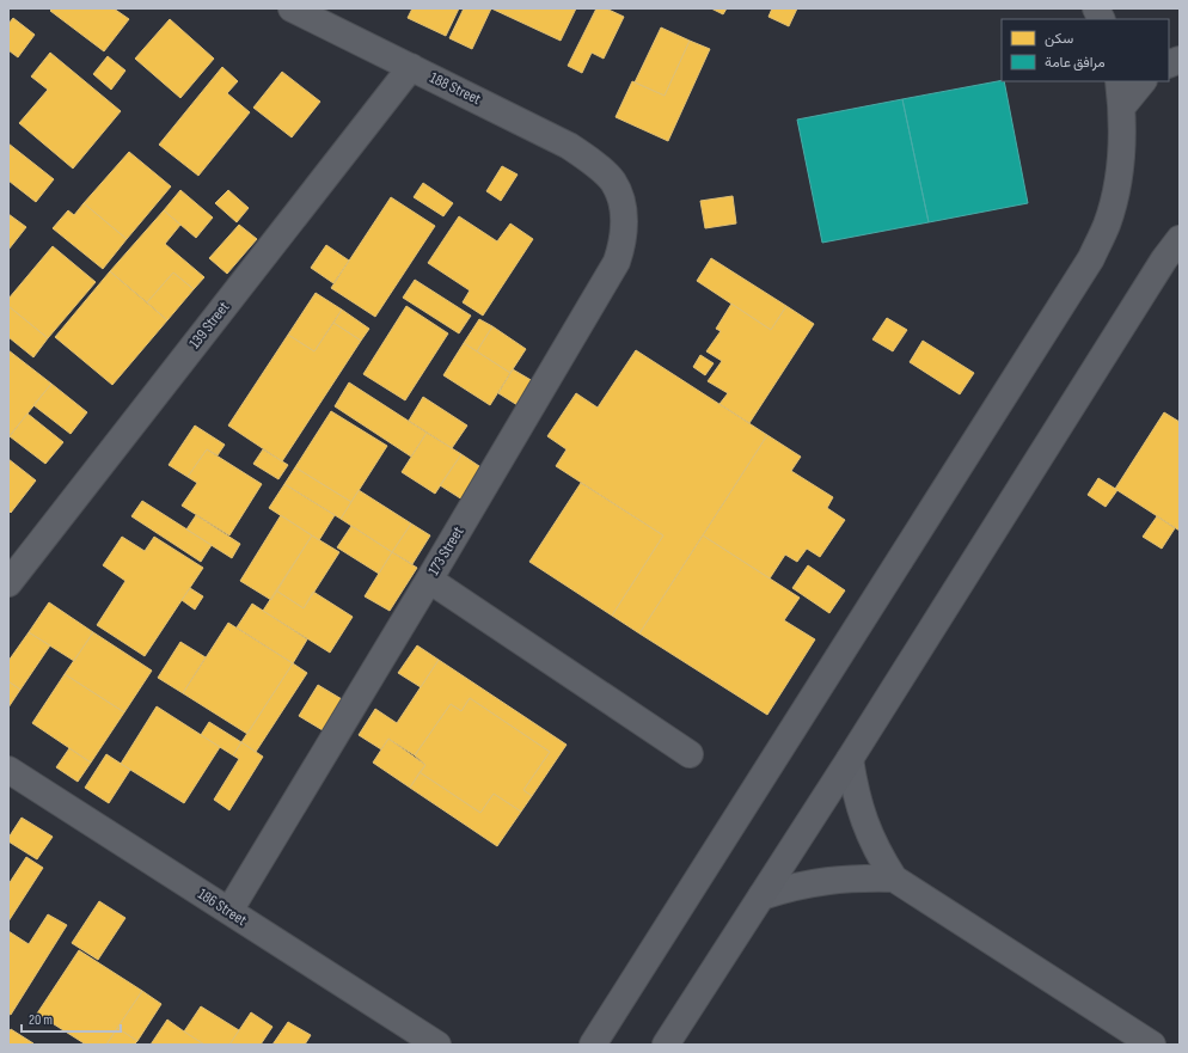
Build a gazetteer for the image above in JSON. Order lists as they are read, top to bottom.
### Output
{
  "streets": {
    "street": [
      "188 Street",
      "139 Street",
      "173 Street",
      "186 Street"
    ]
  },
  "crossings": [
    ["188 Street", "139 Street"],
    ["188 Street", "173 Street"],
    ["173 Street", "186 Street"]
  ],
  "legend": ["سكن", "مرافق عامة"],
  "scale_bar": "20 m"
}
